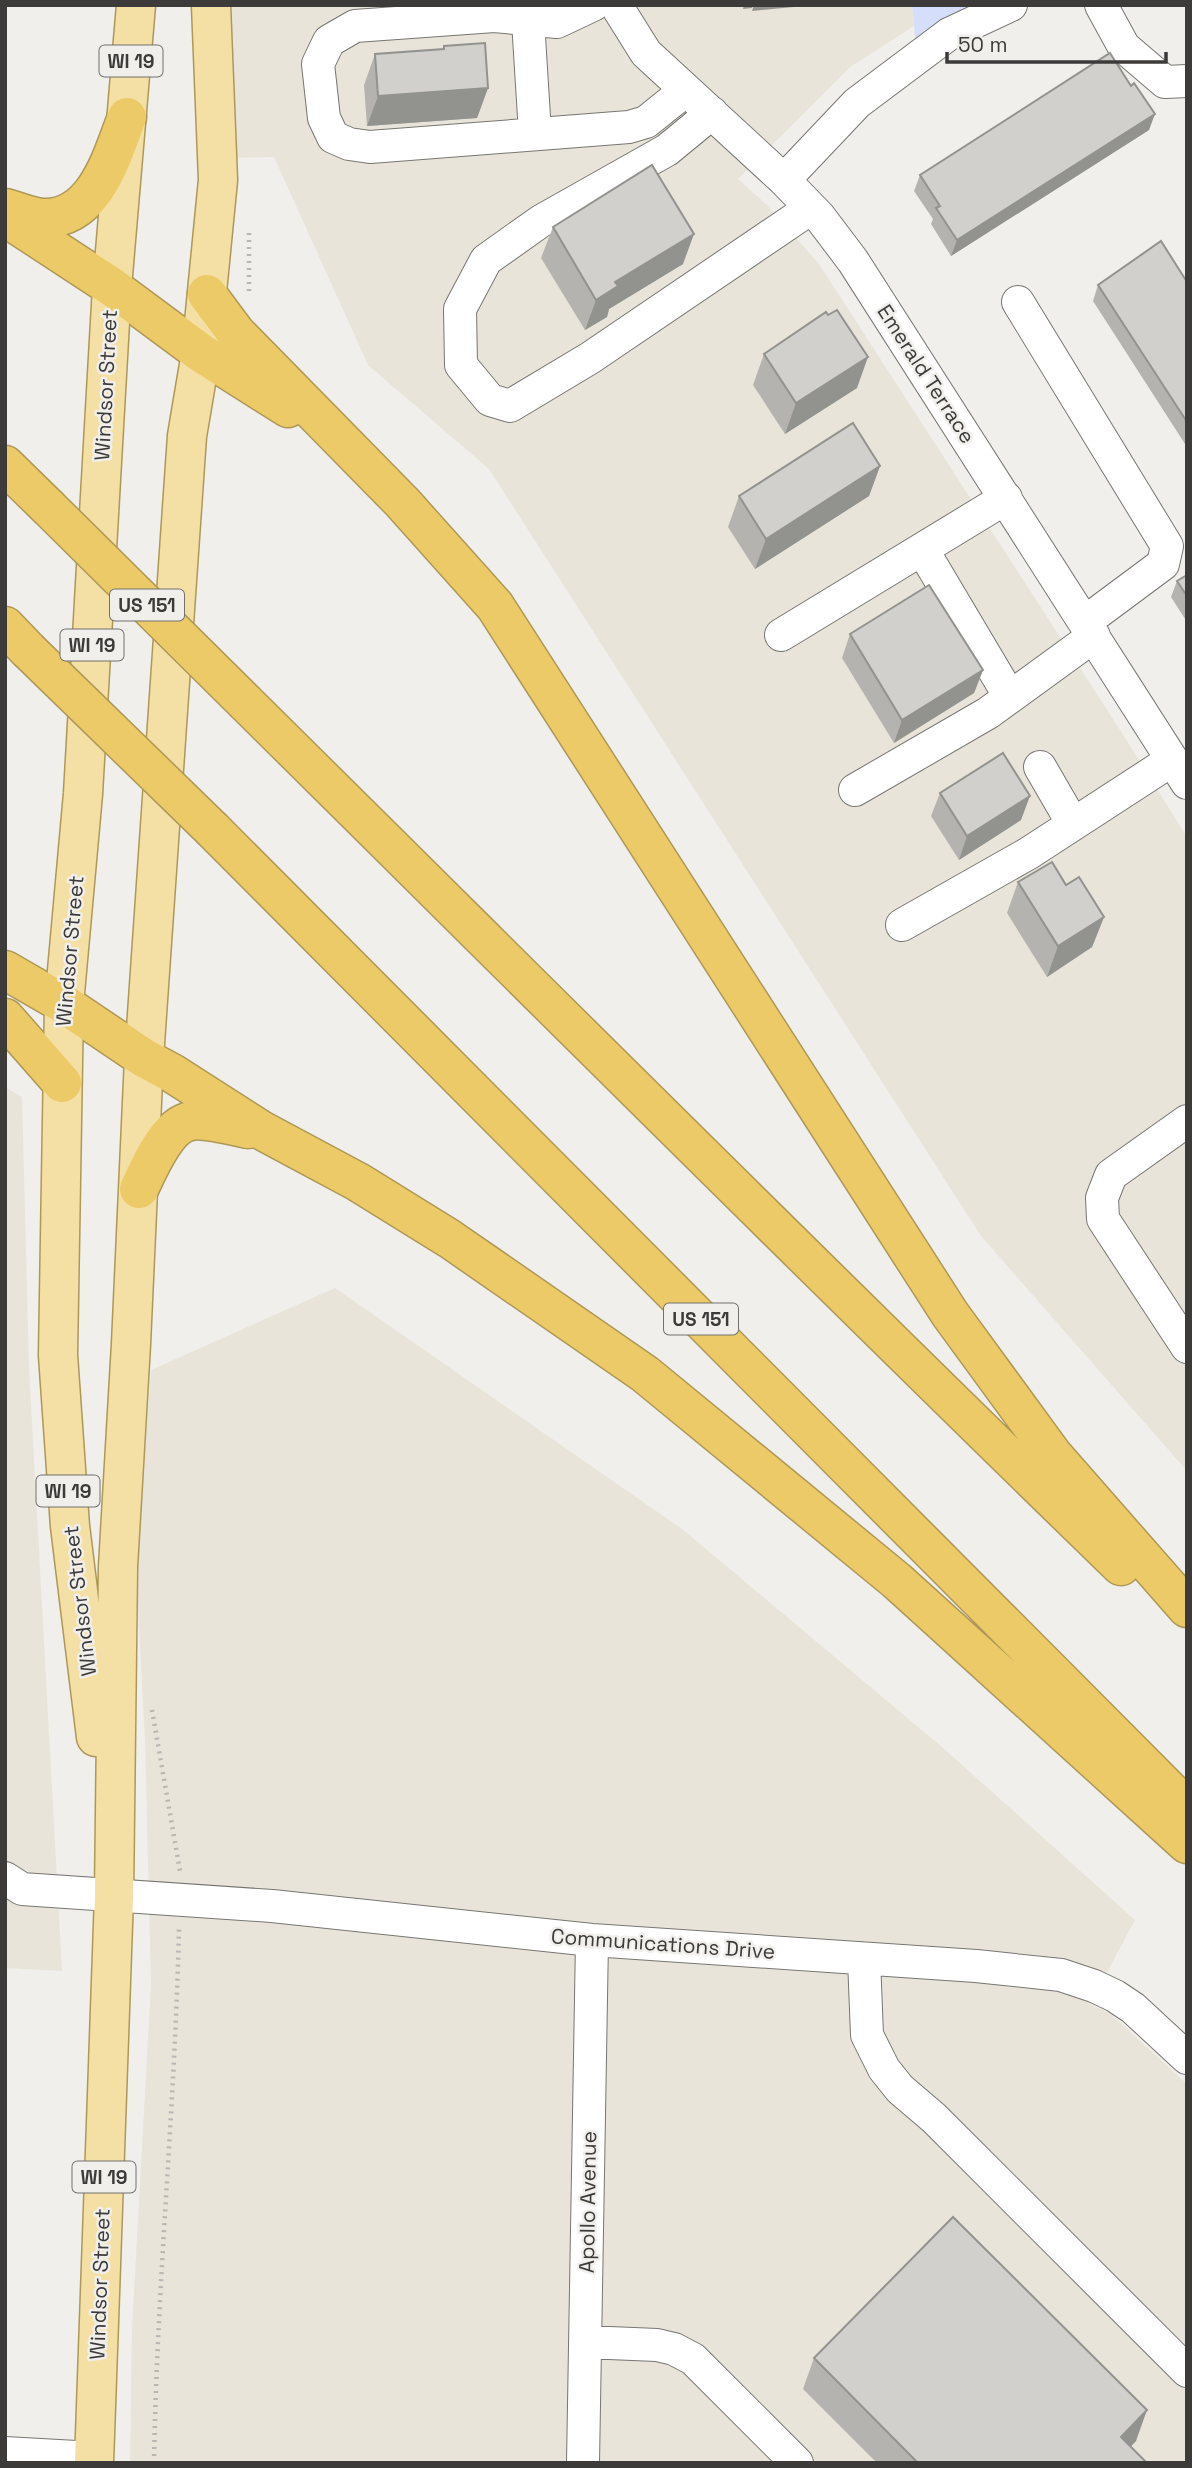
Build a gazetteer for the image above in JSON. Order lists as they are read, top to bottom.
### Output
{
  "streets": {
    "highway": ["US 151"],
    "main road": ["WI 19", "Windsor Street"],
    "street": ["Emerald Terrace", "Communications Drive", "Apollo Avenue"]
  },
  "crossings": [
    ["Windsor Street", "Communications Drive"],
    ["Communications Drive", "Apollo Avenue"]
  ],
  "scale_bar": "50 m"
}
